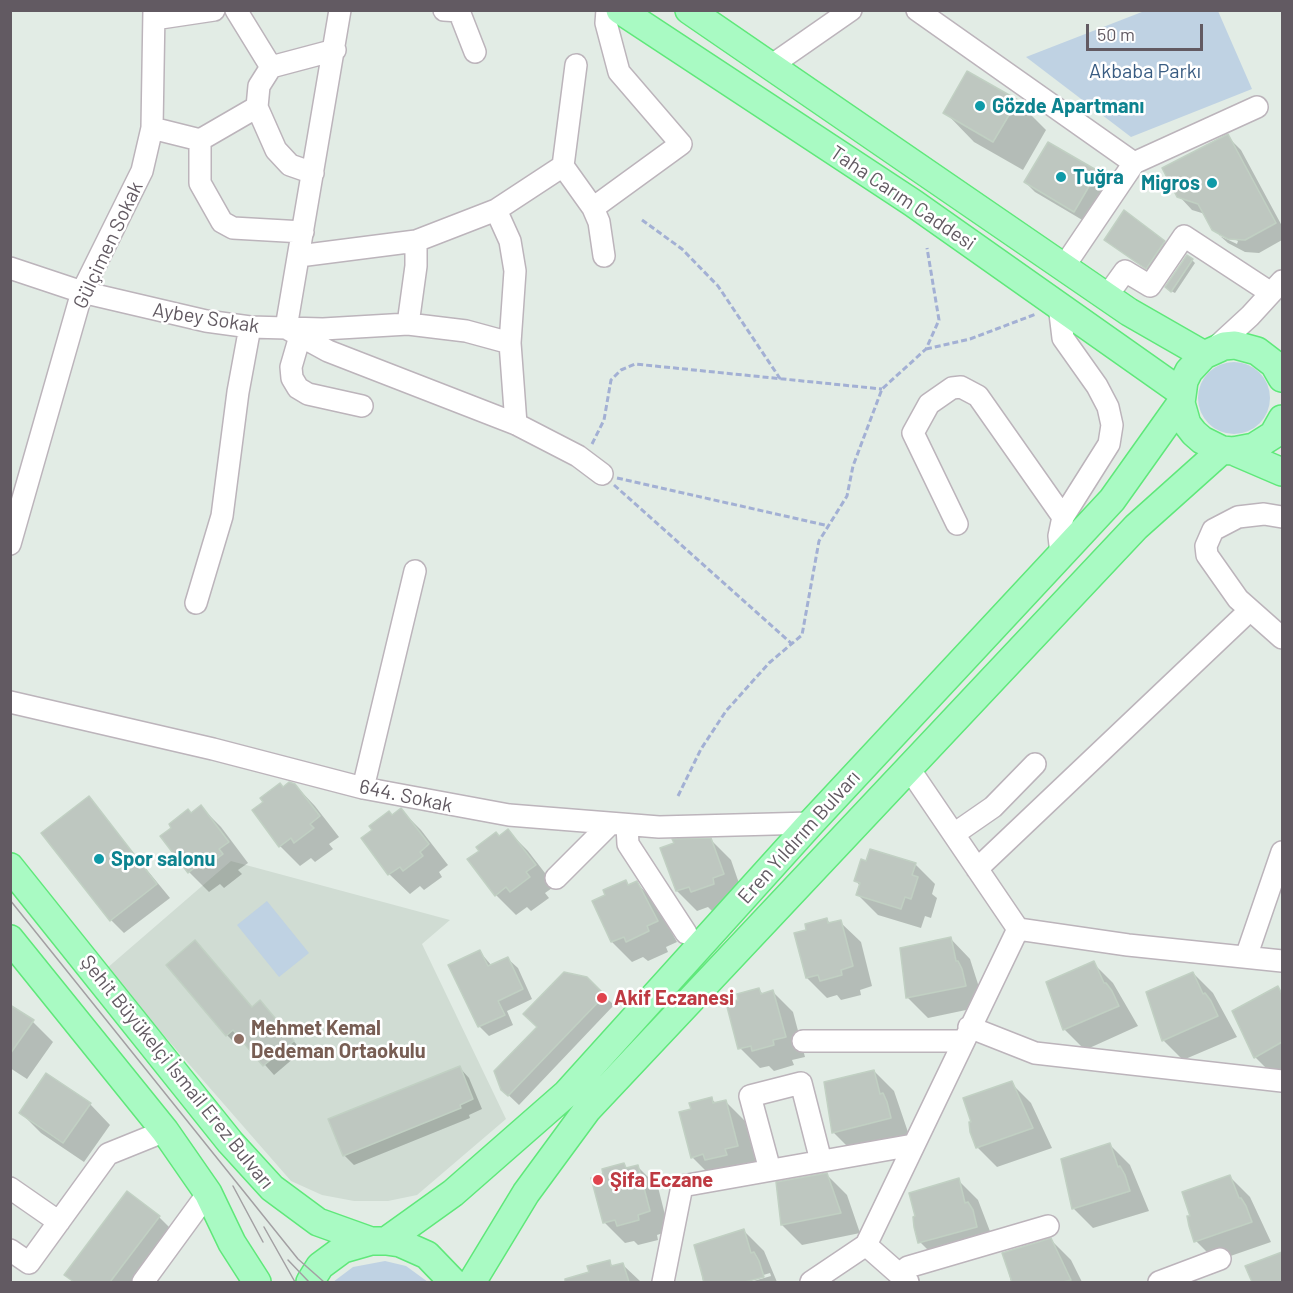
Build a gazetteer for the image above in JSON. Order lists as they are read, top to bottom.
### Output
{
  "streets": {
    "main road": ["Taha Carım Caddesi", "Eren Yıldırım Bulvarı", "Şehit Büyükelçi İsmail Erez Bulvarı"],
    "street": ["Gülçimen Sokak", "Aybey Sokak", "644. Sokak"]
  },
  "crossings": [
    ["Taha Carım Caddesi", "Eren Yıldırım Bulvarı"],
    ["Gülçimen Sokak", "Aybey Sokak"],
    ["644. Sokak", "Eren Yıldırım Bulvarı"],
    ["Eren Yıldırım Bulvarı", "Şehit Büyükelçi İsmail Erez Bulvarı"]
  ],
  "parks": ["Akbaba Parkı"],
  "places": [
    "Gözde Apartmanı",
    "Tuğra",
    "Migros",
    "Spor salonu",
    "Akif Eczanesi",
    "Mehmet Kemal Dedeman Ortaokulu",
    "Şifa Eczane"
  ],
  "scale_bar": "50 m"
}
